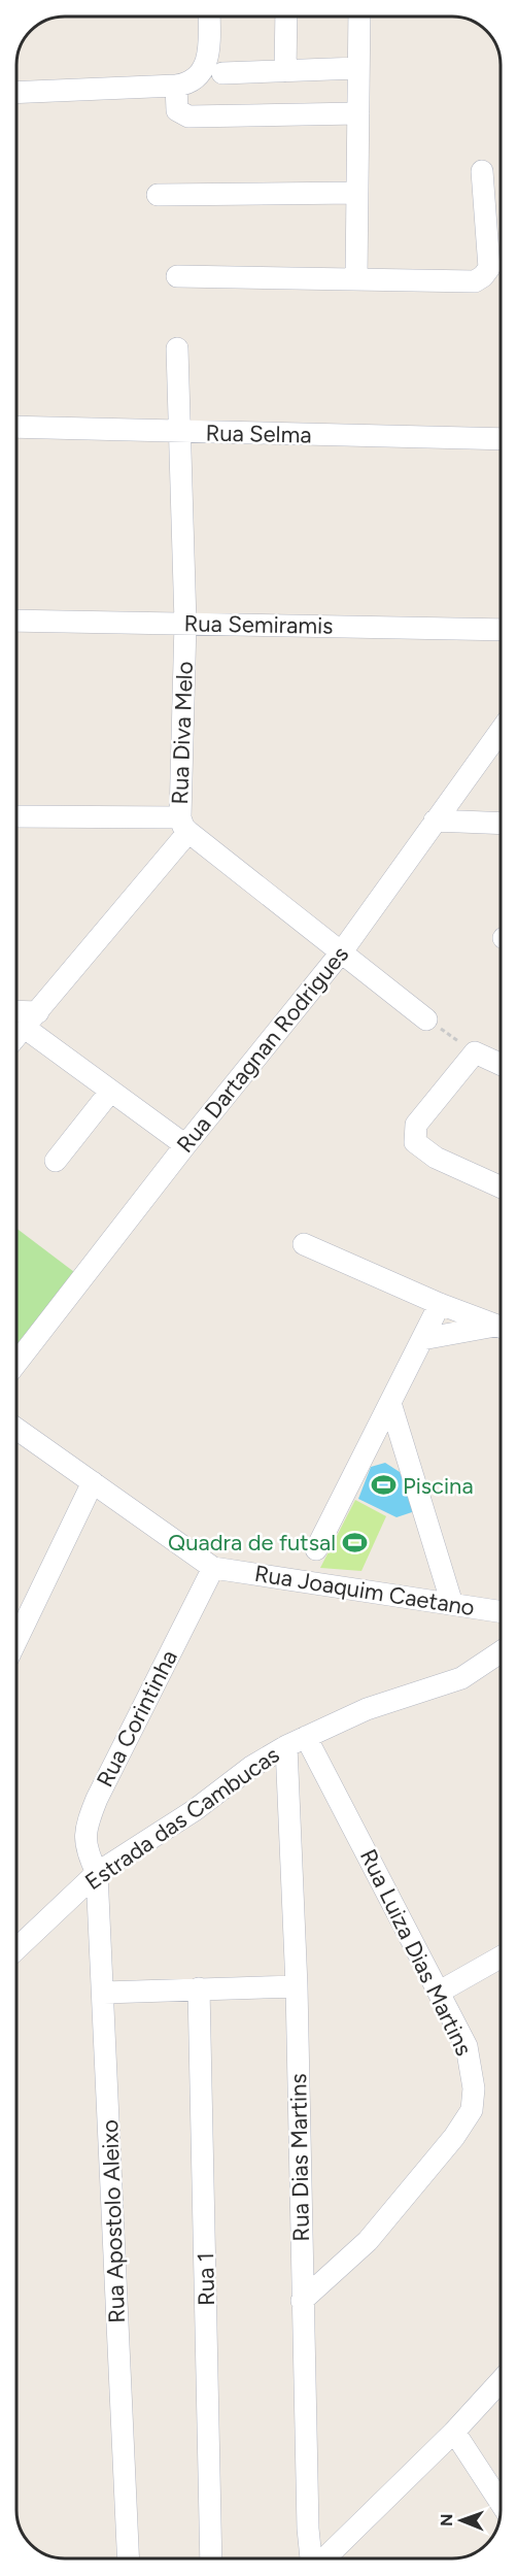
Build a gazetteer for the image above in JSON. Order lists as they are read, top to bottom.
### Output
{
  "streets": {
    "street": [
      "Rua Selma",
      "Rua Semiramis",
      "Rua Diva Melo",
      "Rua Dartagnan Rodrigues",
      "Rua Joaquim Caetano",
      "Rua Corintinha",
      "Estrada das Cambucas",
      "Rua Luiza Dias Martins",
      "Rua Dias Martins",
      "Rua Apostolo Aleixo",
      "Rua 1"
    ]
  },
  "crossings": [
    ["Rua Selma", "Rua Diva Melo"],
    ["Rua Semiramis", "Rua Diva Melo"],
    ["Rua Joaquim Caetano", "Rua Corintinha"],
    ["Rua Corintinha", "Estrada das Cambucas"],
    ["Rua Corintinha", "Rua Apostolo Aleixo"],
    ["Estrada das Cambucas", "Rua Luiza Dias Martins"],
    ["Estrada das Cambucas", "Rua Dias Martins"],
    ["Estrada das Cambucas", "Rua Apostolo Aleixo"],
    ["Rua Luiza Dias Martins", "Rua Dias Martins"]
  ],
  "places": {
    "sports": ["Piscina", "Quadra de futsal"]
  },
  "north": "left"
}
